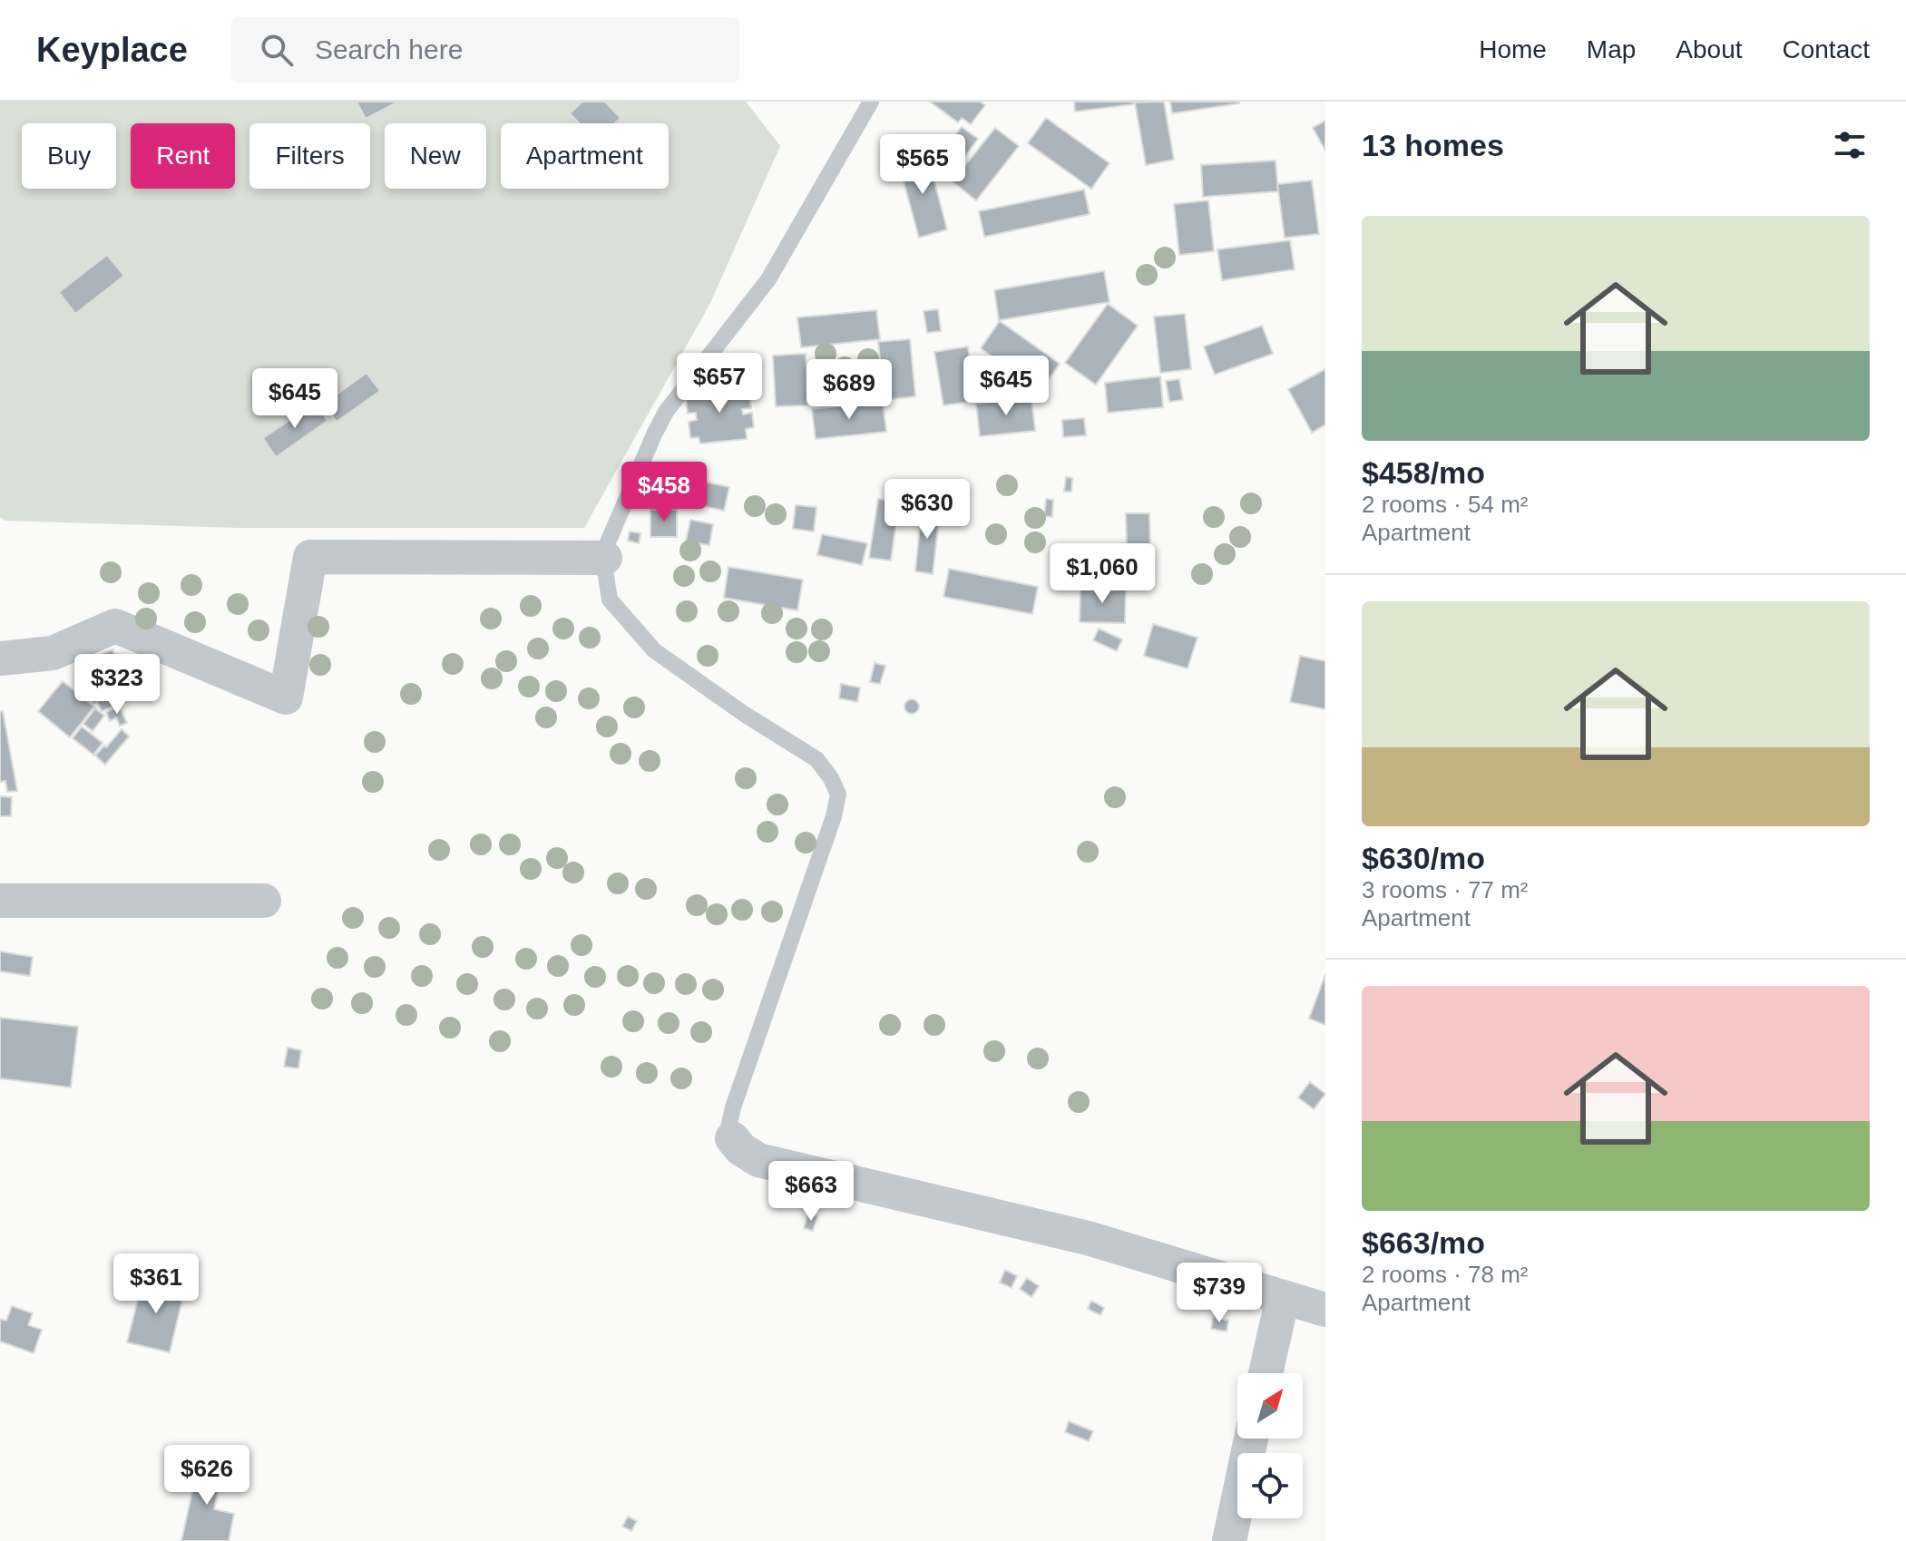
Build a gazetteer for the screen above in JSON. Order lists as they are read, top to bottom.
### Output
{
  "north": "top right",
  "page": {
    "header": "Keyplace",
    "search": "Search here",
    "nav": [
      "Home",
      "Map",
      "About",
      "Contact"
    ],
    "heading": "13 homes",
    "chip": [
      "Buy",
      "Rent",
      "Filters",
      "New",
      "Apartment"
    ],
    "price": [
      "$565",
      "$657",
      "$645",
      "$689",
      "$645",
      "$458",
      "$630",
      "$1,060",
      "$323",
      "$663",
      "$361",
      "$739",
      "$626"
    ],
    "list": [
      {
        "name": "$458/mo",
        "note": "2 rooms · 54 m² · Apartment"
      },
      {
        "name": "$630/mo",
        "note": "3 rooms · 77 m² · Apartment"
      },
      {
        "name": "$663/mo",
        "note": "2 rooms · 78 m² · Apartment"
      }
    ]
  }
}
